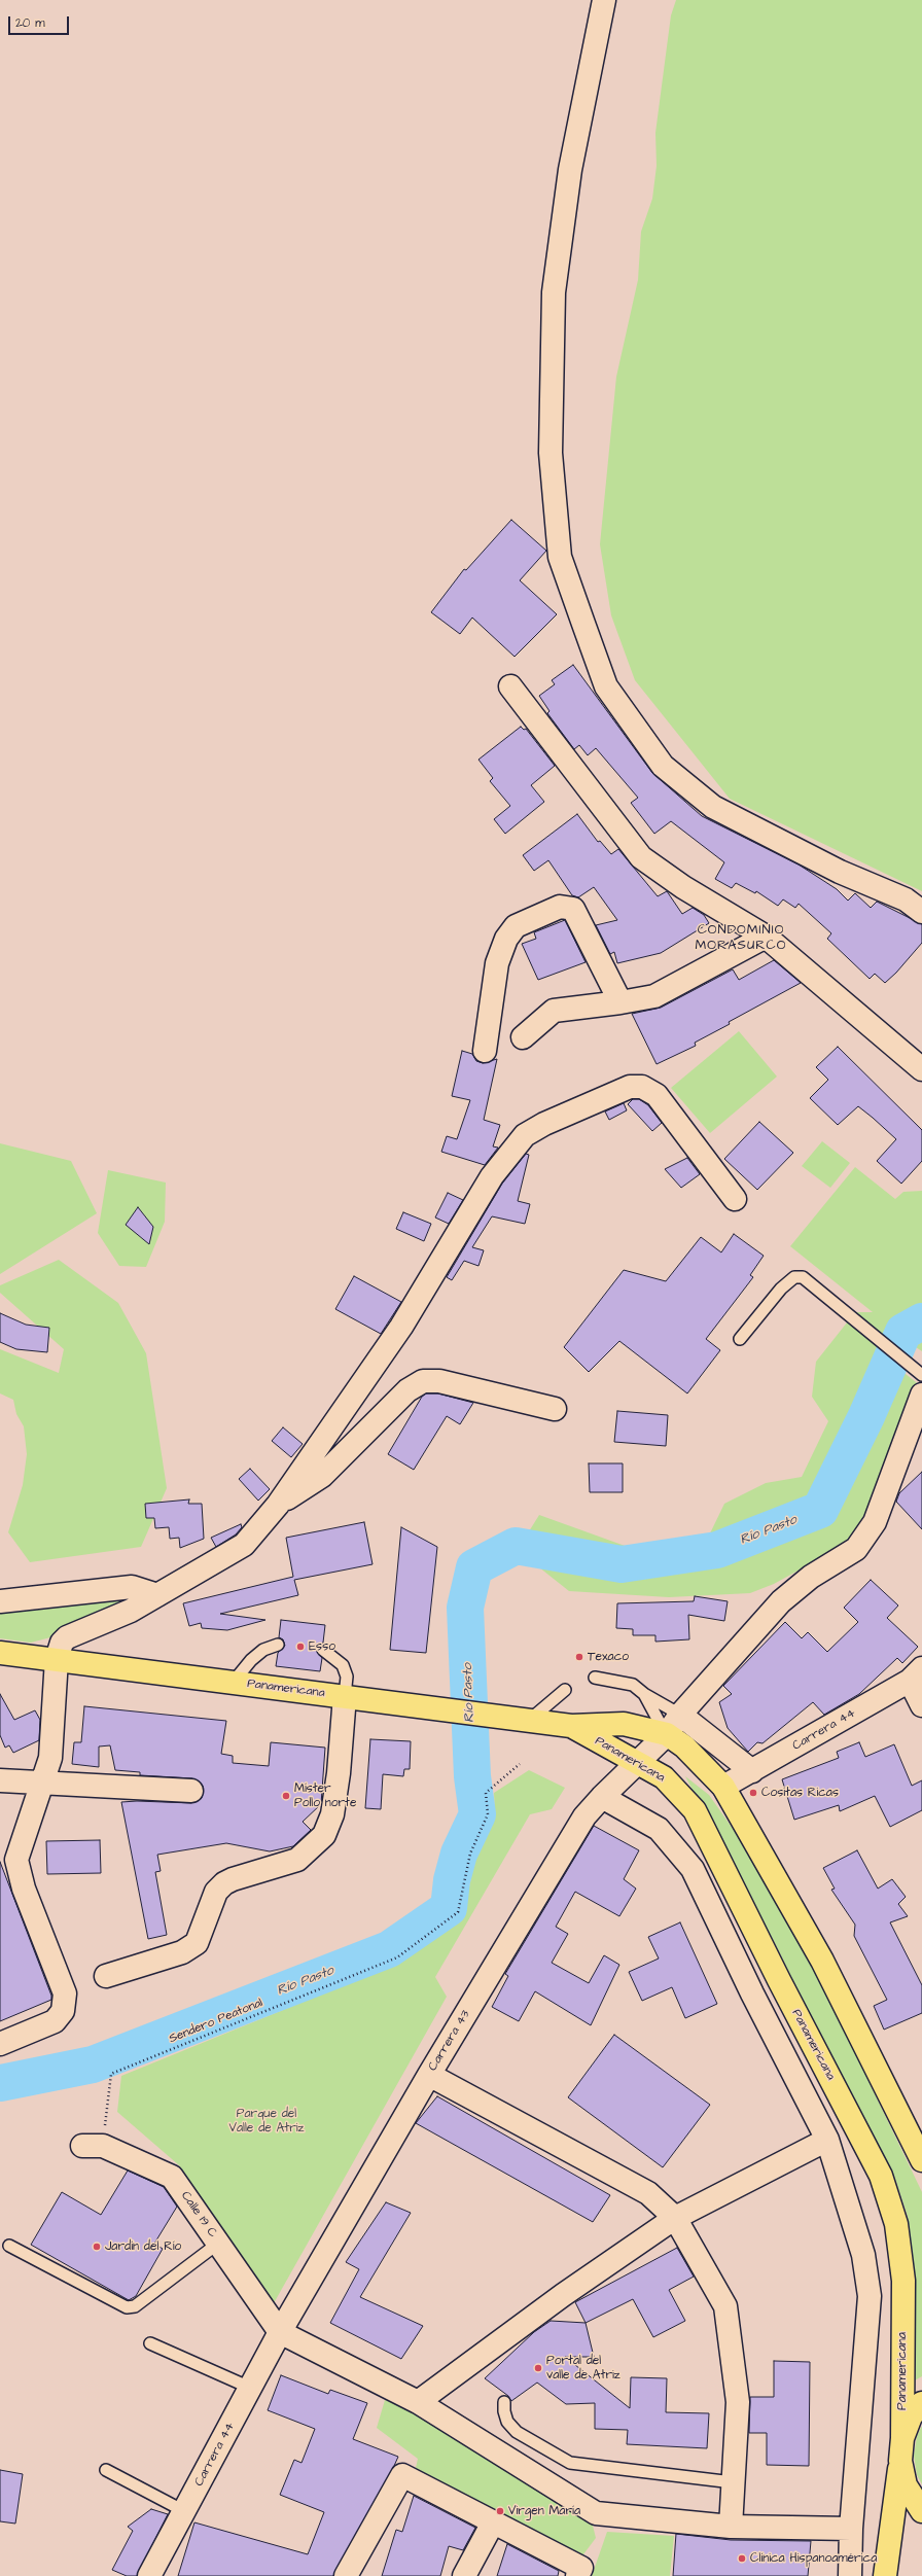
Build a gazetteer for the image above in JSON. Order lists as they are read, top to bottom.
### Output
{
  "streets": {
    "main road": ["Panamericana"],
    "street": ["Carrera 44", "Carrera 43", "Calle 19 C"],
    "path": ["Sendero Peatonal"]
  },
  "crossings": [
    ["Panamericana", "Carrera 44"],
    ["Panamericana", "Carrera 43"],
    ["Carrera 44", "Carrera 43"],
    ["Carrera 44", "Calle 19 C"],
    ["Sendero Peatonal", "Calle 19 C"],
    ["Carrera 43", "Calle 19 C"]
  ],
  "districts": ["CONDOMINIO MORASURCO"],
  "water": ["Río Pasto"],
  "parks": ["Parque del Valle de Atriz"],
  "places": [
    "Esso",
    "Texaco",
    "Cositas Ricas",
    "Míster Pollo norte",
    "Jardín del Río",
    "Portal del valle de Atriz",
    "Virgen María",
    "Clínica Hispanoamérica"
  ],
  "scale_bar": "20 m"
}
